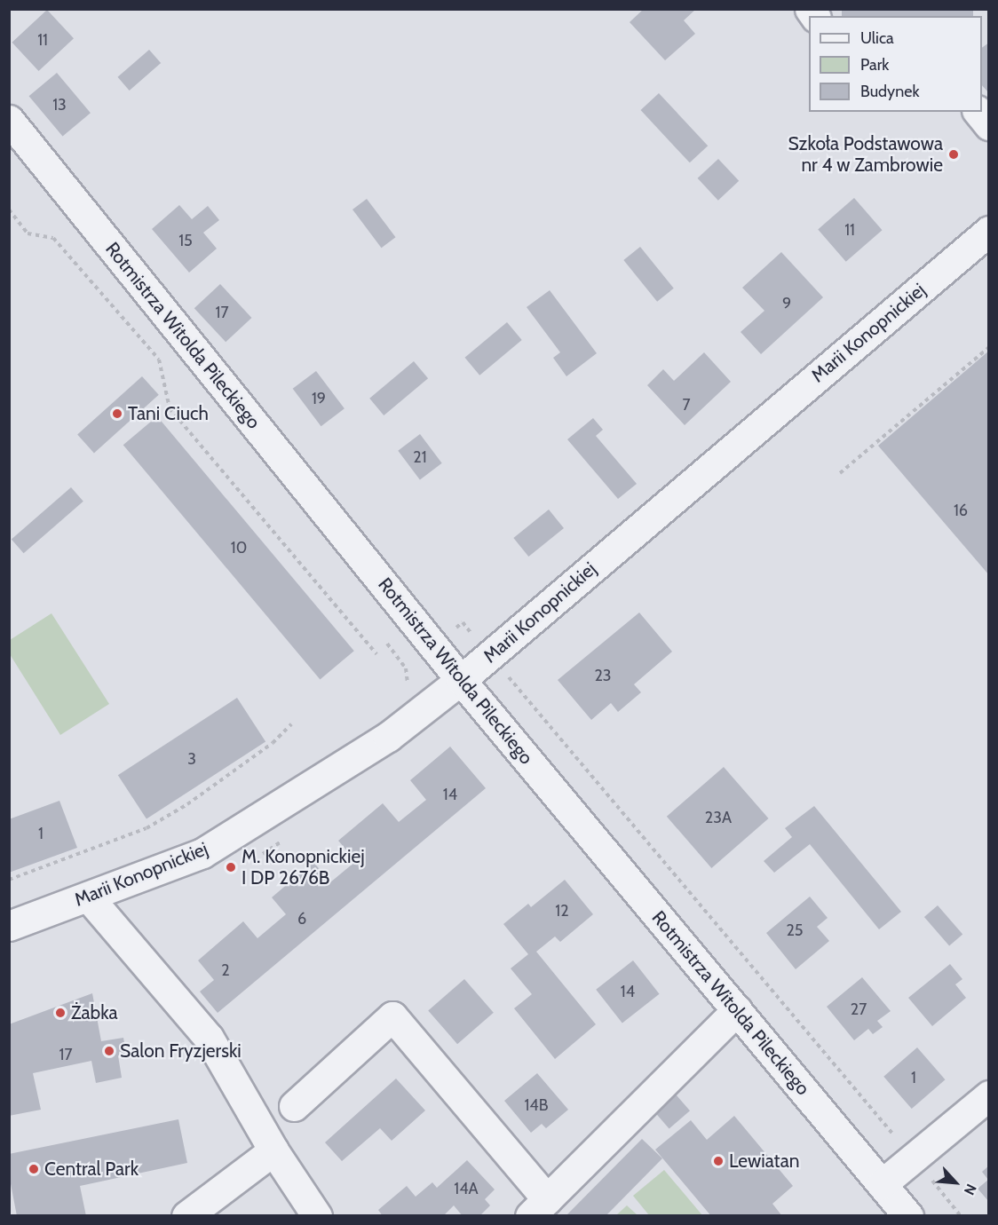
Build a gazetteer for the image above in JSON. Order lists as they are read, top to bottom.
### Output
{
  "streets": {
    "street": ["Marii Konopnickiej", "Rotmistrza Witolda Pileckiego"]
  },
  "crossings": [
    ["Marii Konopnickiej", "Rotmistrza Witolda Pileckiego"]
  ],
  "places": [
    "Szkoła Podstawowa nr 4 w Zambrowie",
    "Tani Ciuch",
    "M. Konopnickiej I DP 2676B",
    "Żabka",
    "Salon Fryzjerski",
    "Lewiatan",
    "Central Park"
  ],
  "house_numbers": [
    "11",
    "13",
    "11",
    "15",
    "9",
    "17",
    "19",
    "7",
    "21",
    "16",
    "10",
    "23",
    "3",
    "14",
    "23A",
    "1",
    "12",
    "6",
    "25",
    "2",
    "14",
    "27",
    "17",
    "1",
    "14B",
    "14A"
  ],
  "legend": ["Ulica", "Park", "Budynek"],
  "north": "bottom right"
}
